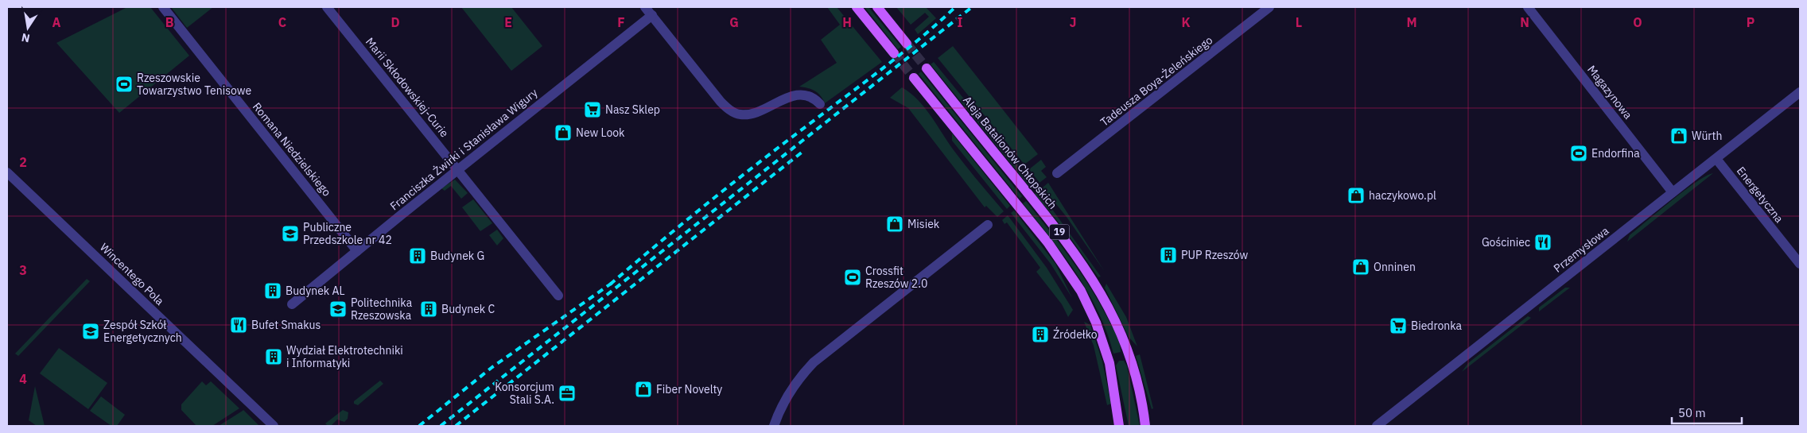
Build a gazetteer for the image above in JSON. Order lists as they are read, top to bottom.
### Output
{
  "streets": {
    "main road": ["Aleja Batalionów Chłopskich", "19"],
    "street": [
      "Tadeusza Boya-Żeleńskiego",
      "Marii Skłodowskiej-Curie",
      "Magazynowa",
      "Romana Niedzielskiego",
      "Franciszka Żwirki i Stanisława Wigury",
      "Energetyczna",
      "Przemysłowa",
      "Wincentego Pola"
    ]
  },
  "crossings": [
    ["Marii Skłodowskiej-Curie", "Franciszka Żwirki i Stanisława Wigury"],
    ["Magazynowa", "Przemysłowa"],
    ["Romana Niedzielskiego", "Franciszka Żwirki i Stanisława Wigury"],
    ["Energetyczna", "Przemysłowa"]
  ],
  "places": {
    "sports": ["Rzeszowskie Towarzystwo Tenisowe", "Endorfina", "Crossfit Rzeszów 2.0"],
    "supermarket": ["Nasz Sklep", "Biedronka"],
    "shop": [
      "New Look",
      "Würth",
      "haczykowo.pl",
      "Misiek",
      "Onninen",
      "Fiber Novelty"
    ],
    "school or university": ["Publiczne Przedszkole nr 42", "Politechnika Rzeszowska", "Zespół Szkół Energetycznych"],
    "restaurant": ["Gościniec", "Bufet Smakus"],
    "building": [
      "PUP Rzeszów",
      "Budynek G",
      "Budynek AL",
      "Budynek C",
      "Źródełko",
      "Wydział Elektrotechniki i Informatyki"
    ],
    "office": ["Konsorcjum Stali S.A."]
  },
  "scale_bar": "50 m",
  "north": "bottom",
  "grid": {
    "columns": [
      "A",
      "B",
      "C",
      "D",
      "E",
      "F",
      "G",
      "H",
      "I",
      "J",
      "K",
      "L",
      "M",
      "N",
      "O",
      "P"
    ],
    "rows": ["2", "3", "4"]
  }
}
